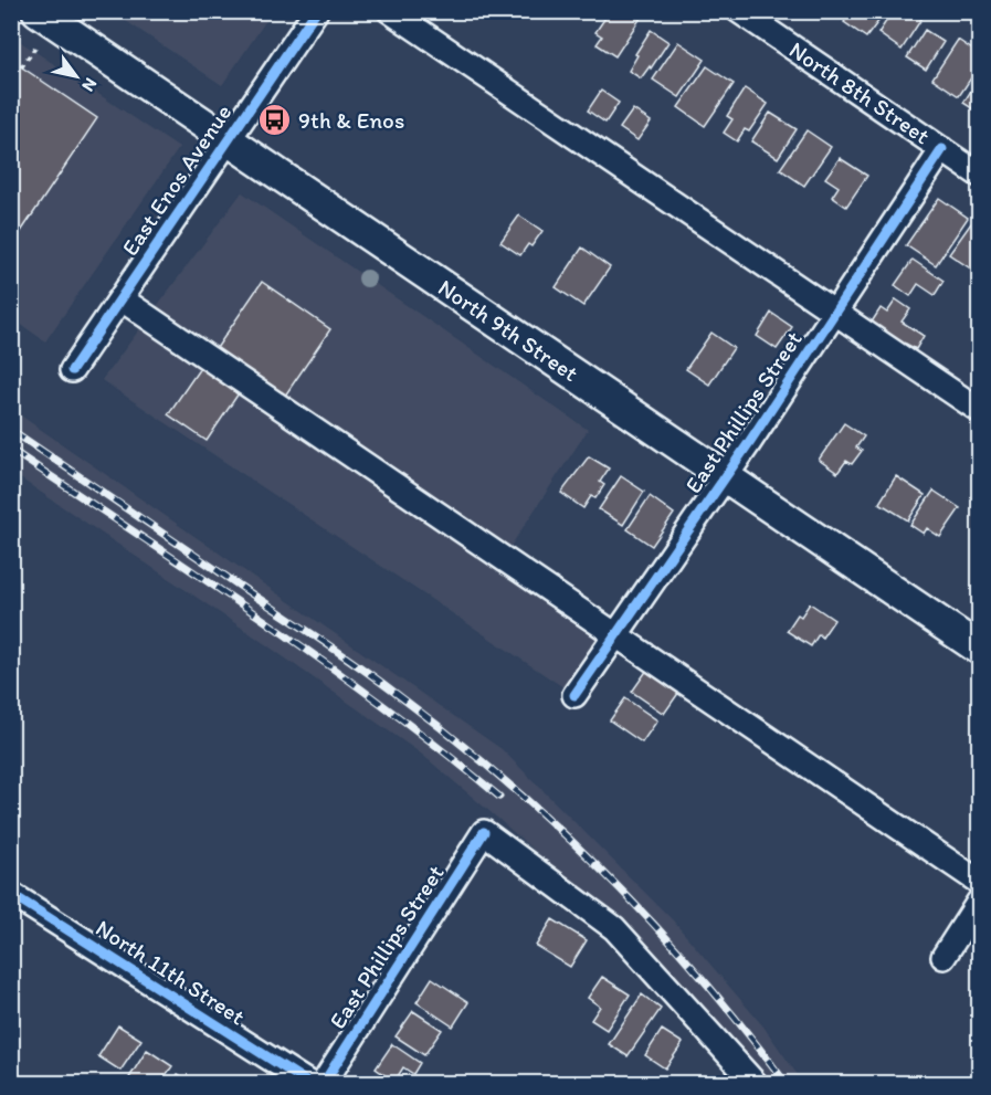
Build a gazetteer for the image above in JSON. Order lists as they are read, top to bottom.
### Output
{
  "streets": {
    "main road": ["North 9th Street"],
    "street": [
      "North 8th Street",
      "East Enos Avenue",
      "East Phillips Street",
      "North 11th Street"
    ]
  },
  "crossings": [
    ["North 8th Street", "East Phillips Street"],
    ["East Enos Avenue", "North 9th Street"],
    ["North 9th Street", "East Phillips Street"]
  ],
  "places": {
    "bus stop": ["9th & Enos"]
  },
  "north": "bottom right"
}
